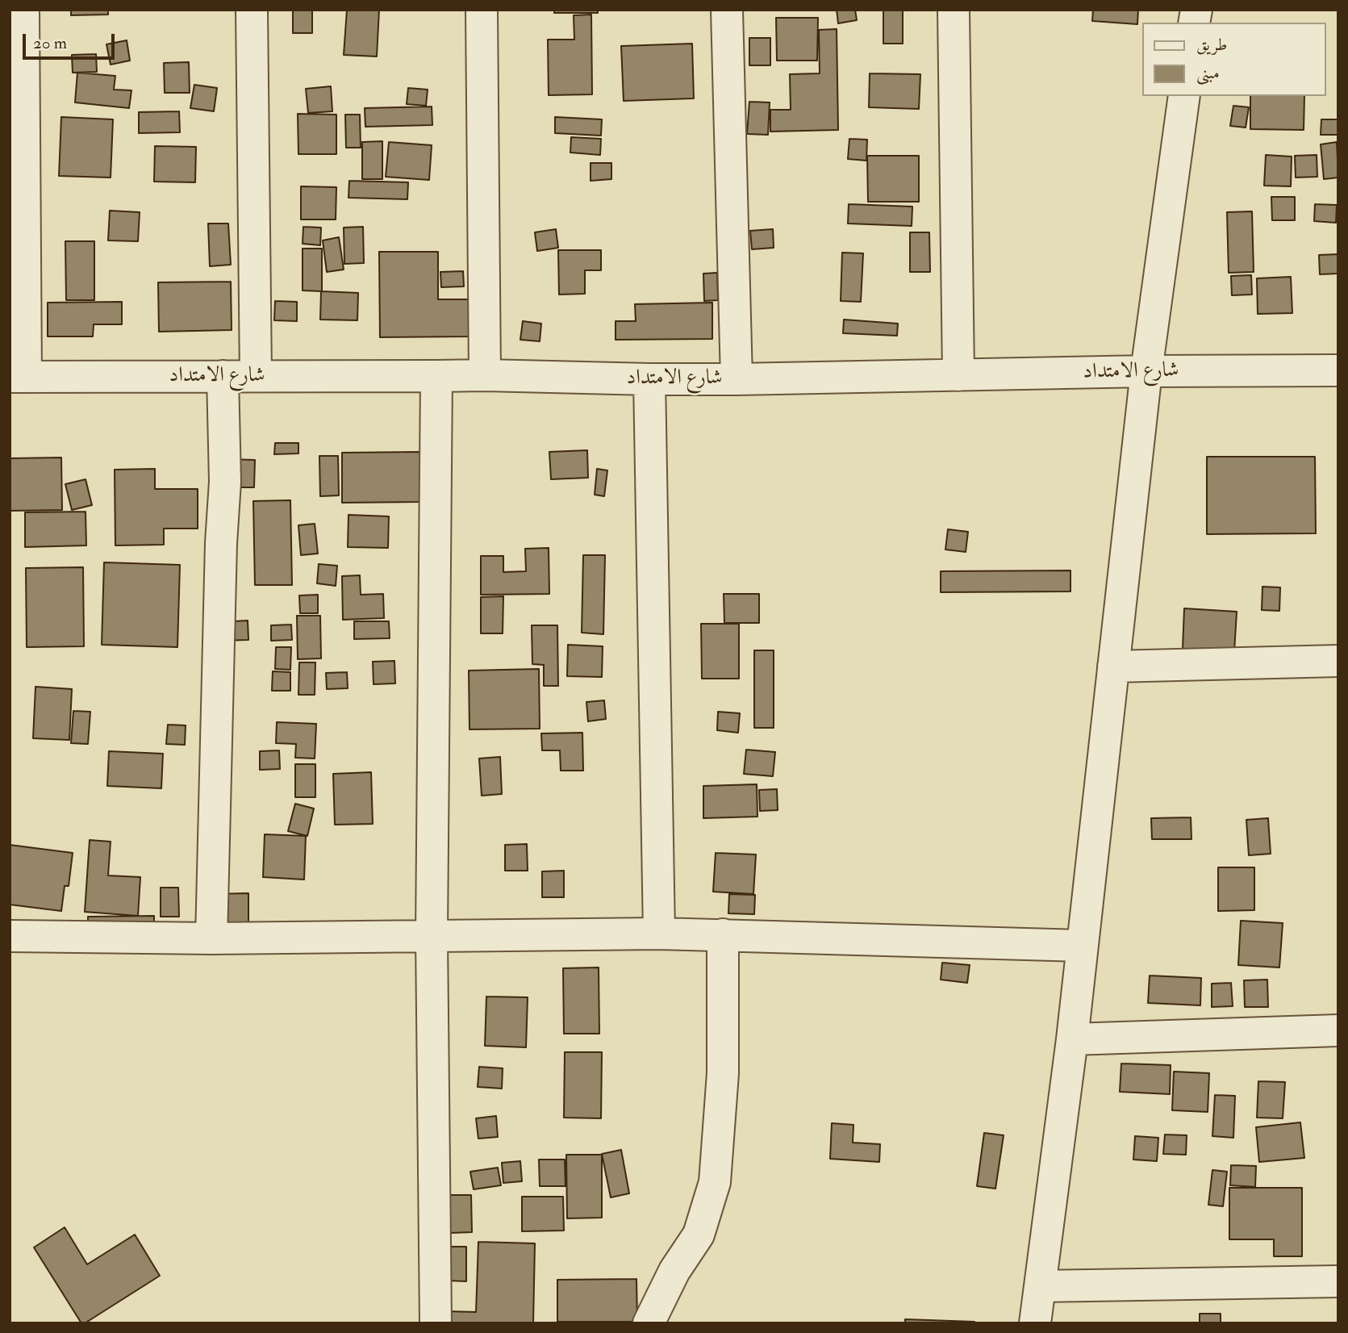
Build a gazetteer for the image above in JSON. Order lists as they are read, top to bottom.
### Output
{
  "streets": {
    "street": ["شارع الامتداد"]
  },
  "legend": ["طريق", "مبنى"],
  "scale_bar": "20 m"
}
